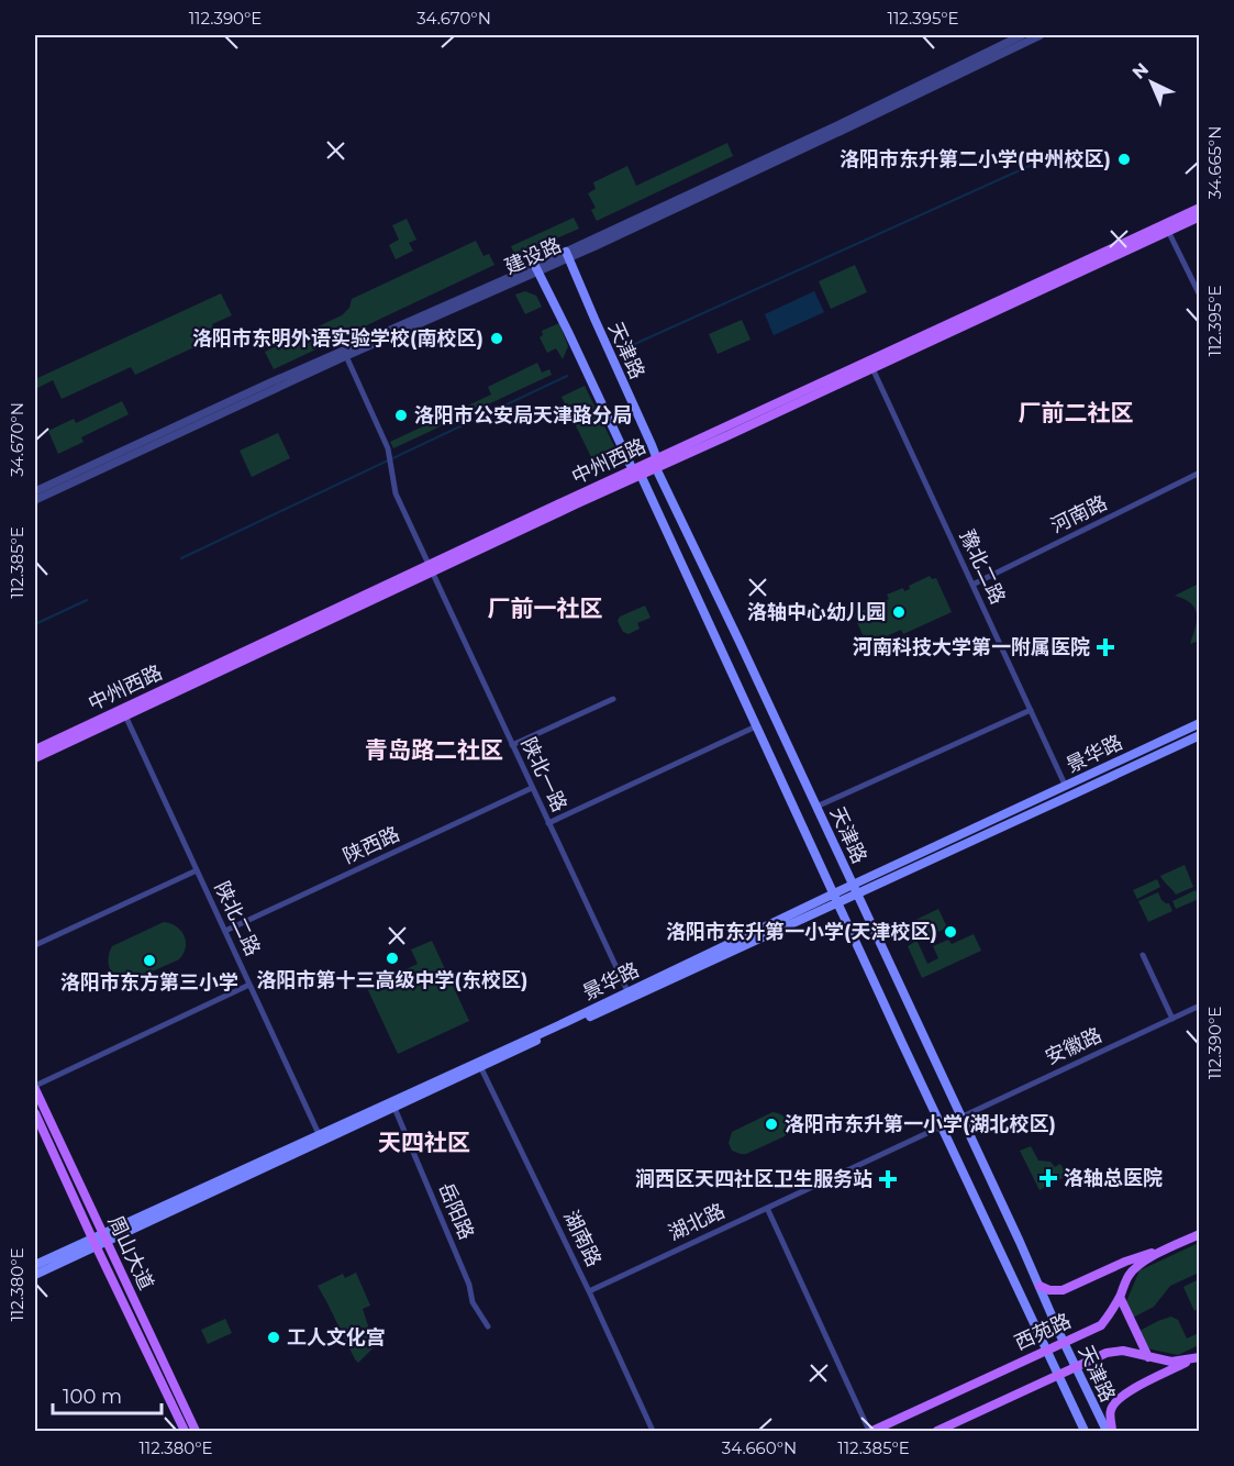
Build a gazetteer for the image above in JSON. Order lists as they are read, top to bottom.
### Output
{
  "streets": {
    "main road": [
      "天津路",
      "中州西路",
      "景华路",
      "周山大道",
      "西苑路"
    ],
    "street": [
      "建设路",
      "河南路",
      "豫北二路",
      "陕北一路",
      "陕西路",
      "陕北二路",
      "安徽路",
      "岳阳路",
      "湖北路",
      "湖南路"
    ]
  },
  "crossings": [
    ["建设路", "天津路"],
    ["建设路", "陕北一路"],
    ["天津路", "中州西路"],
    ["天津路", "景华路"],
    ["天津路", "安徽路"],
    ["天津路", "湖北路"],
    ["天津路", "西苑路"],
    ["中州西路", "豫北二路"],
    ["中州西路", "陕北一路"],
    ["中州西路", "陕北二路"],
    ["河南路", "豫北二路"],
    ["豫北二路", "景华路"],
    ["景华路", "陕北一路"],
    ["景华路", "陕北二路"],
    ["景华路", "岳阳路"],
    ["景华路", "湖南路"],
    ["景华路", "周山大道"],
    ["陕北一路", "陕西路"],
    ["陕西路", "陕北二路"],
    ["安徽路", "湖北路"],
    ["湖北路", "湖南路"]
  ],
  "districts": [
    "厂前二社区",
    "厂前一社区",
    "青岛路二社区",
    "天四社区"
  ],
  "places": {
    "other": [
      "洛阳市东升第二小学(中州校区)",
      "洛阳市东明外语实验学校(南校区)",
      "洛阳市公安局天津路分局",
      "洛轴中心幼儿园",
      "洛阳市东升第一小学(天津校区)",
      "洛阳市第十三高级中学(东校区)",
      "洛阳市东方第三小学",
      "洛阳市东升第一小学(湖北校区)",
      "工人文化宫"
    ],
    "health": ["河南科技大学第一附属医院", "洛轴总医院", "涧西区天四社区卫生服务站"]
  },
  "scale_bar": "100 m",
  "north": "top left",
  "coordinates": [
    "112.390°E",
    "34.670°N",
    "112.395°E",
    "34.665°N",
    "112.385°E",
    "112.380°E",
    "34.660°N"
  ]
}
